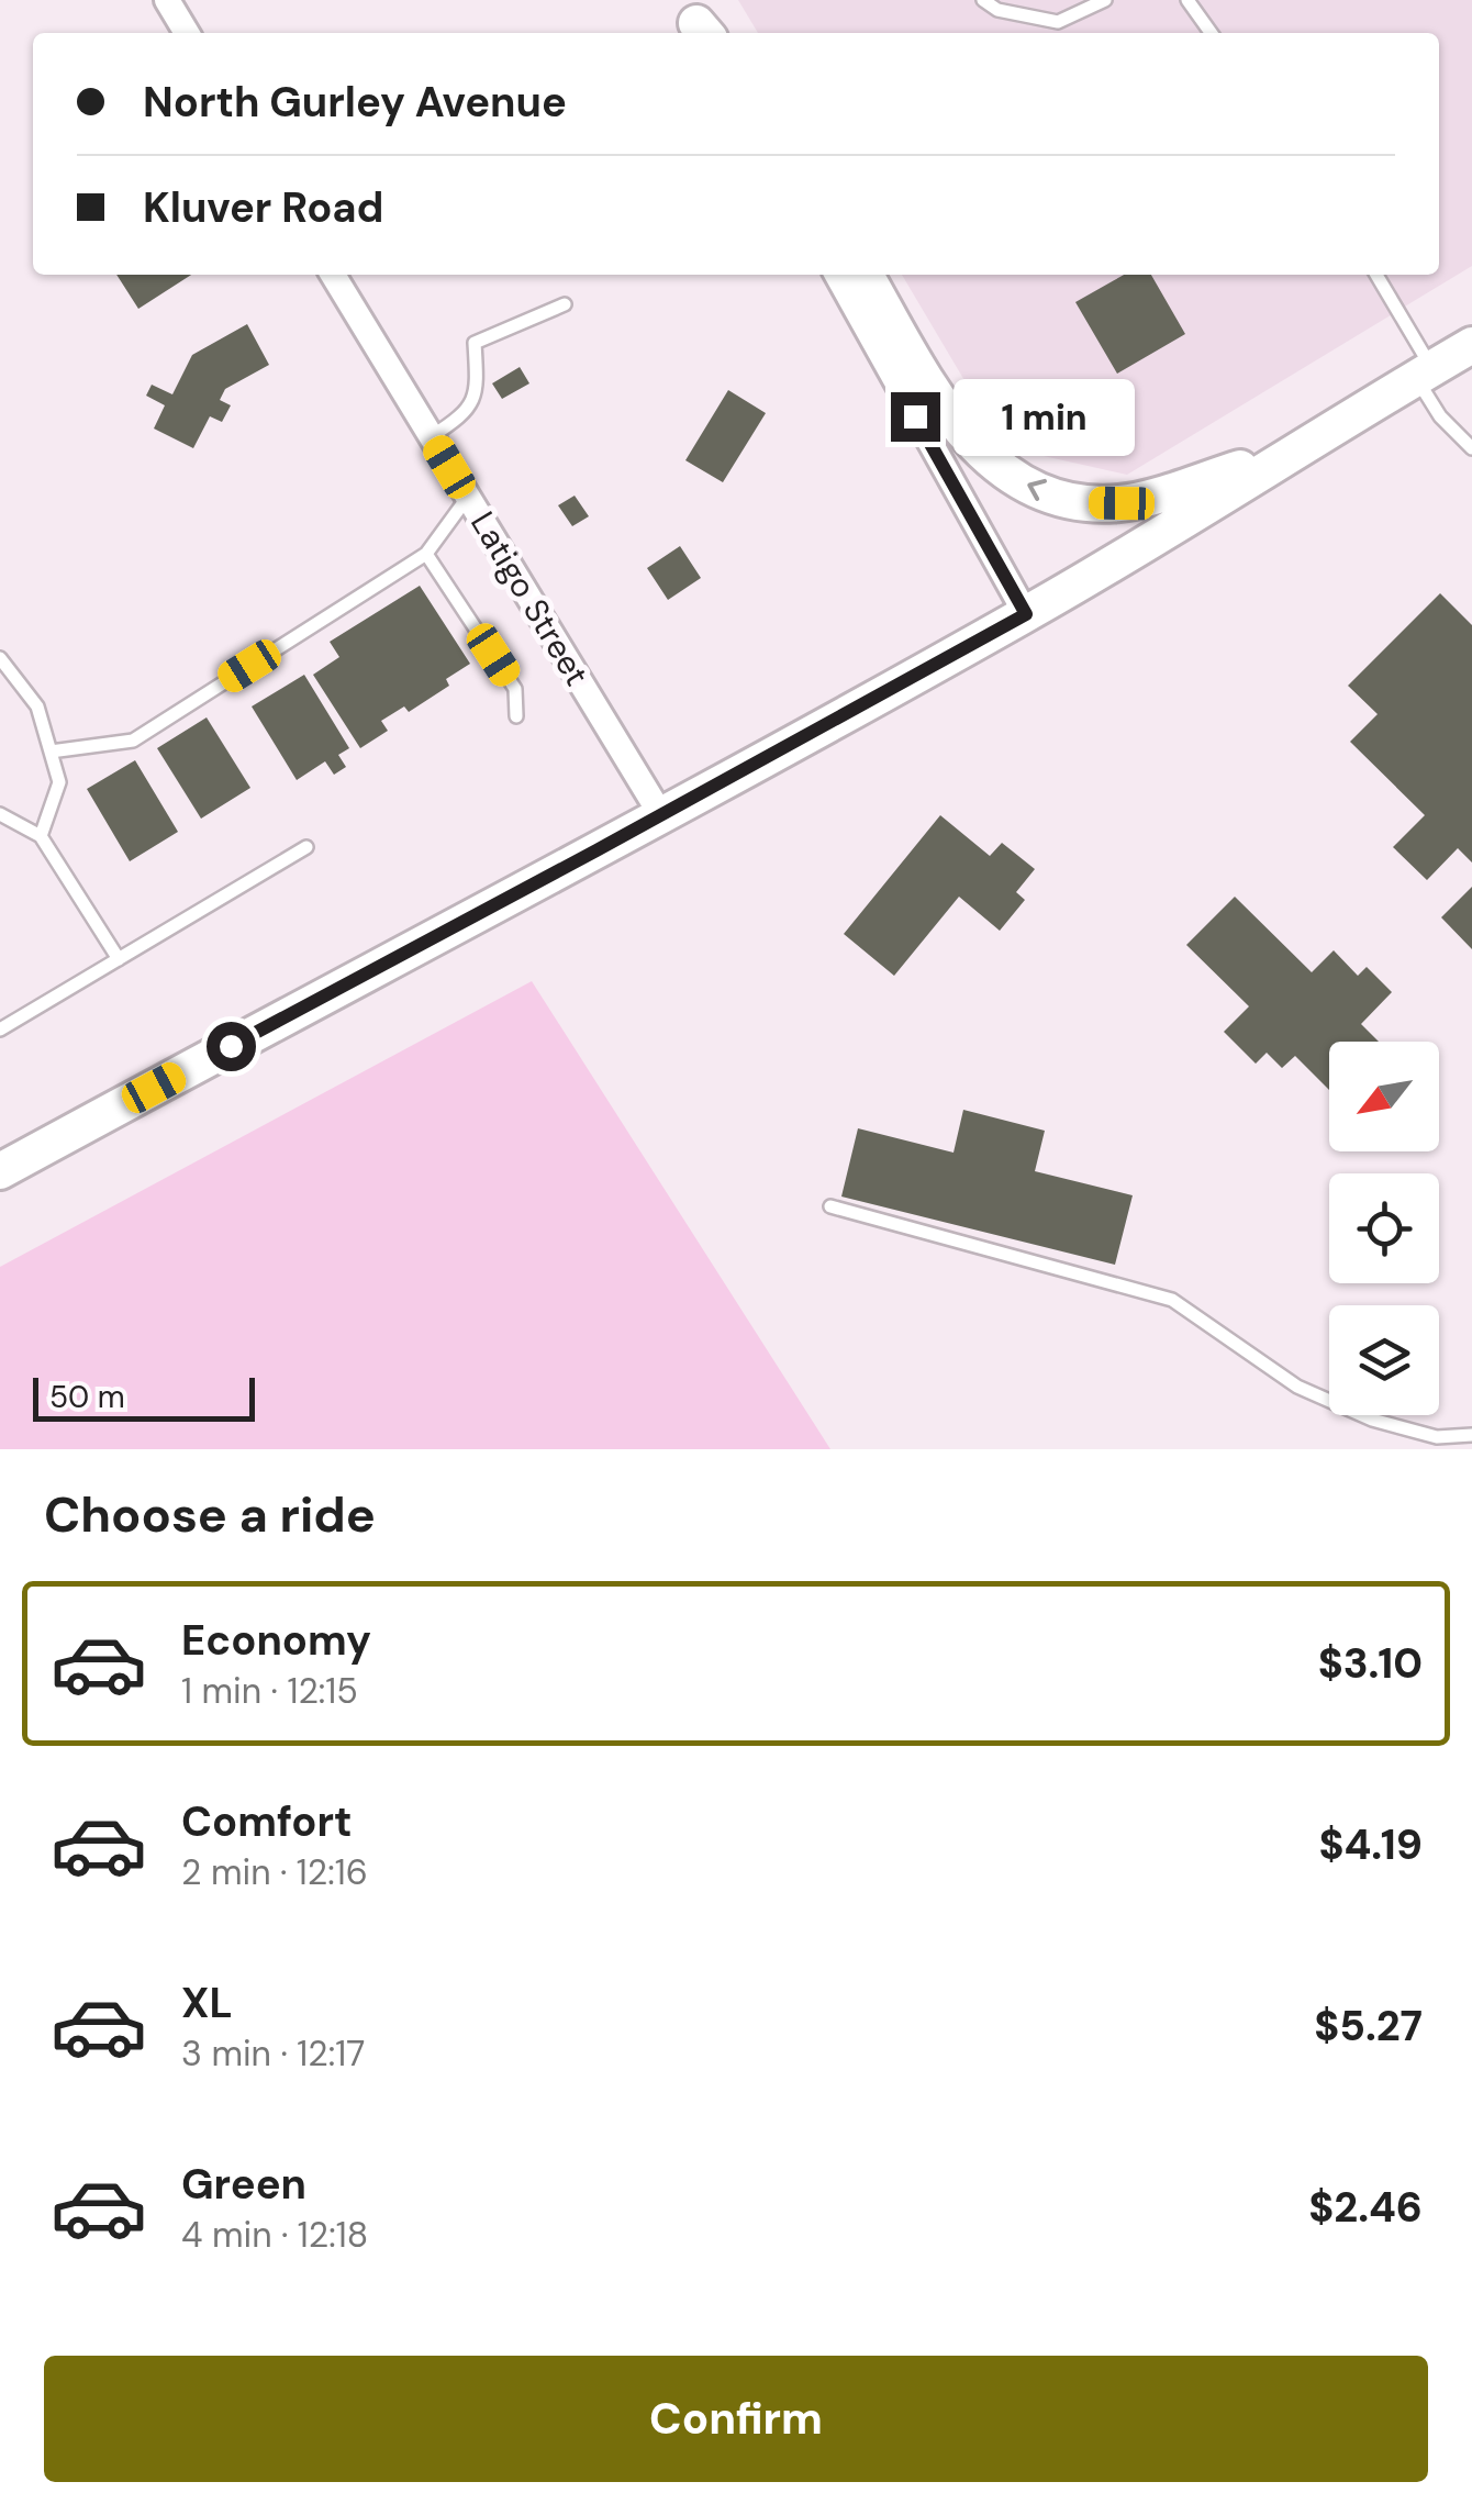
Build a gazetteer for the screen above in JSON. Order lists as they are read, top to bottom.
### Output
{
  "streets": {
    "street": ["Latigo Street"]
  },
  "scale_bar": "50 m",
  "north": "bottom left",
  "page": {
    "banner": ["North Gurley Avenue", "Kluver Road"],
    "bubble": "1 min",
    "scale": "50 m",
    "heading": "Choose a ride",
    "list": [
      {
        "name": "Economy",
        "note": "1 min · 12:15",
        "value": "$3.10"
      },
      {
        "name": "Comfort",
        "note": "2 min · 12:16",
        "value": "$4.19"
      },
      {
        "name": "XL",
        "note": "3 min · 12:17",
        "value": "$5.27"
      },
      {
        "name": "Green",
        "note": "4 min · 12:18",
        "value": "$2.46"
      }
    ],
    "buttons": "Confirm"
  }
}
